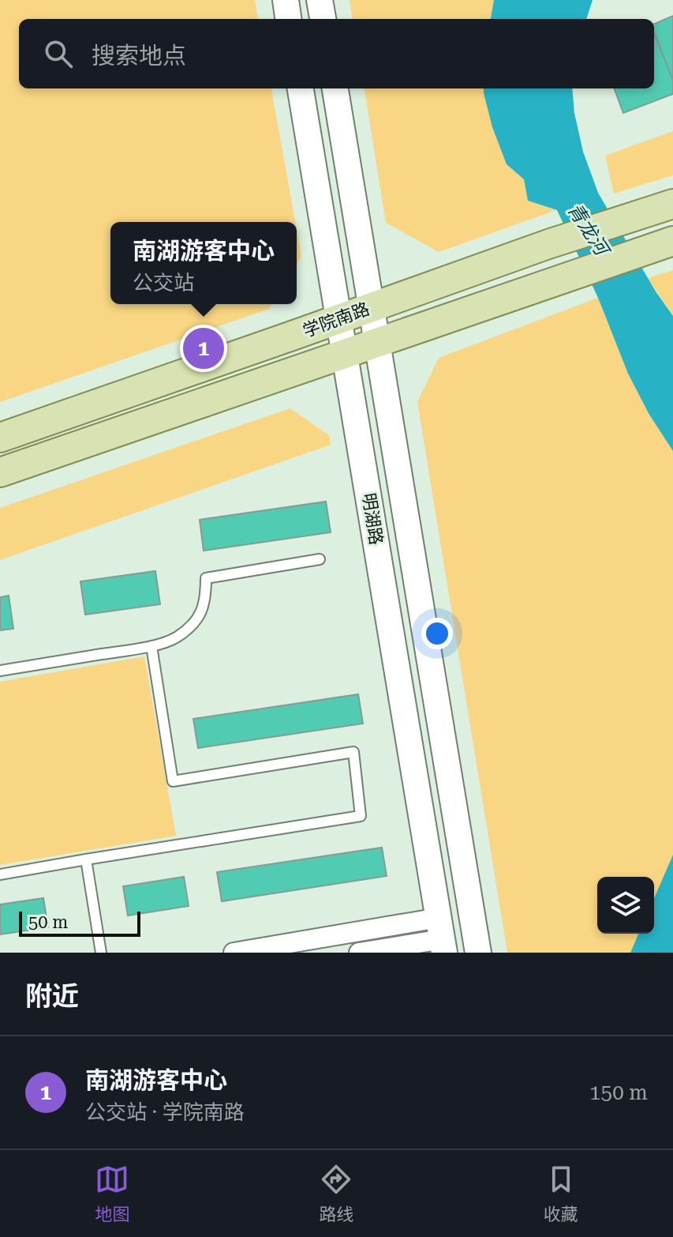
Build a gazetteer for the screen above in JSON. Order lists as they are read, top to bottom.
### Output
{
  "streets": {
    "main road": ["学院南路", "明湖路"]
  },
  "crossings": [
    ["学院南路", "明湖路"]
  ],
  "water": ["青龙河"],
  "scale_bar": "50 m",
  "page": {
    "search": "搜索地点",
    "popup": ["南湖游客中心", "公交站"],
    "pins": "1",
    "scale": "50 m",
    "heading": "附近",
    "list": [
      {
        "mark": "1",
        "name": "南湖游客中心",
        "note": "公交站 · 学院南路",
        "value": "150 m"
      }
    ],
    "nav": ["地图", "路线", "收藏"]
  }
}
